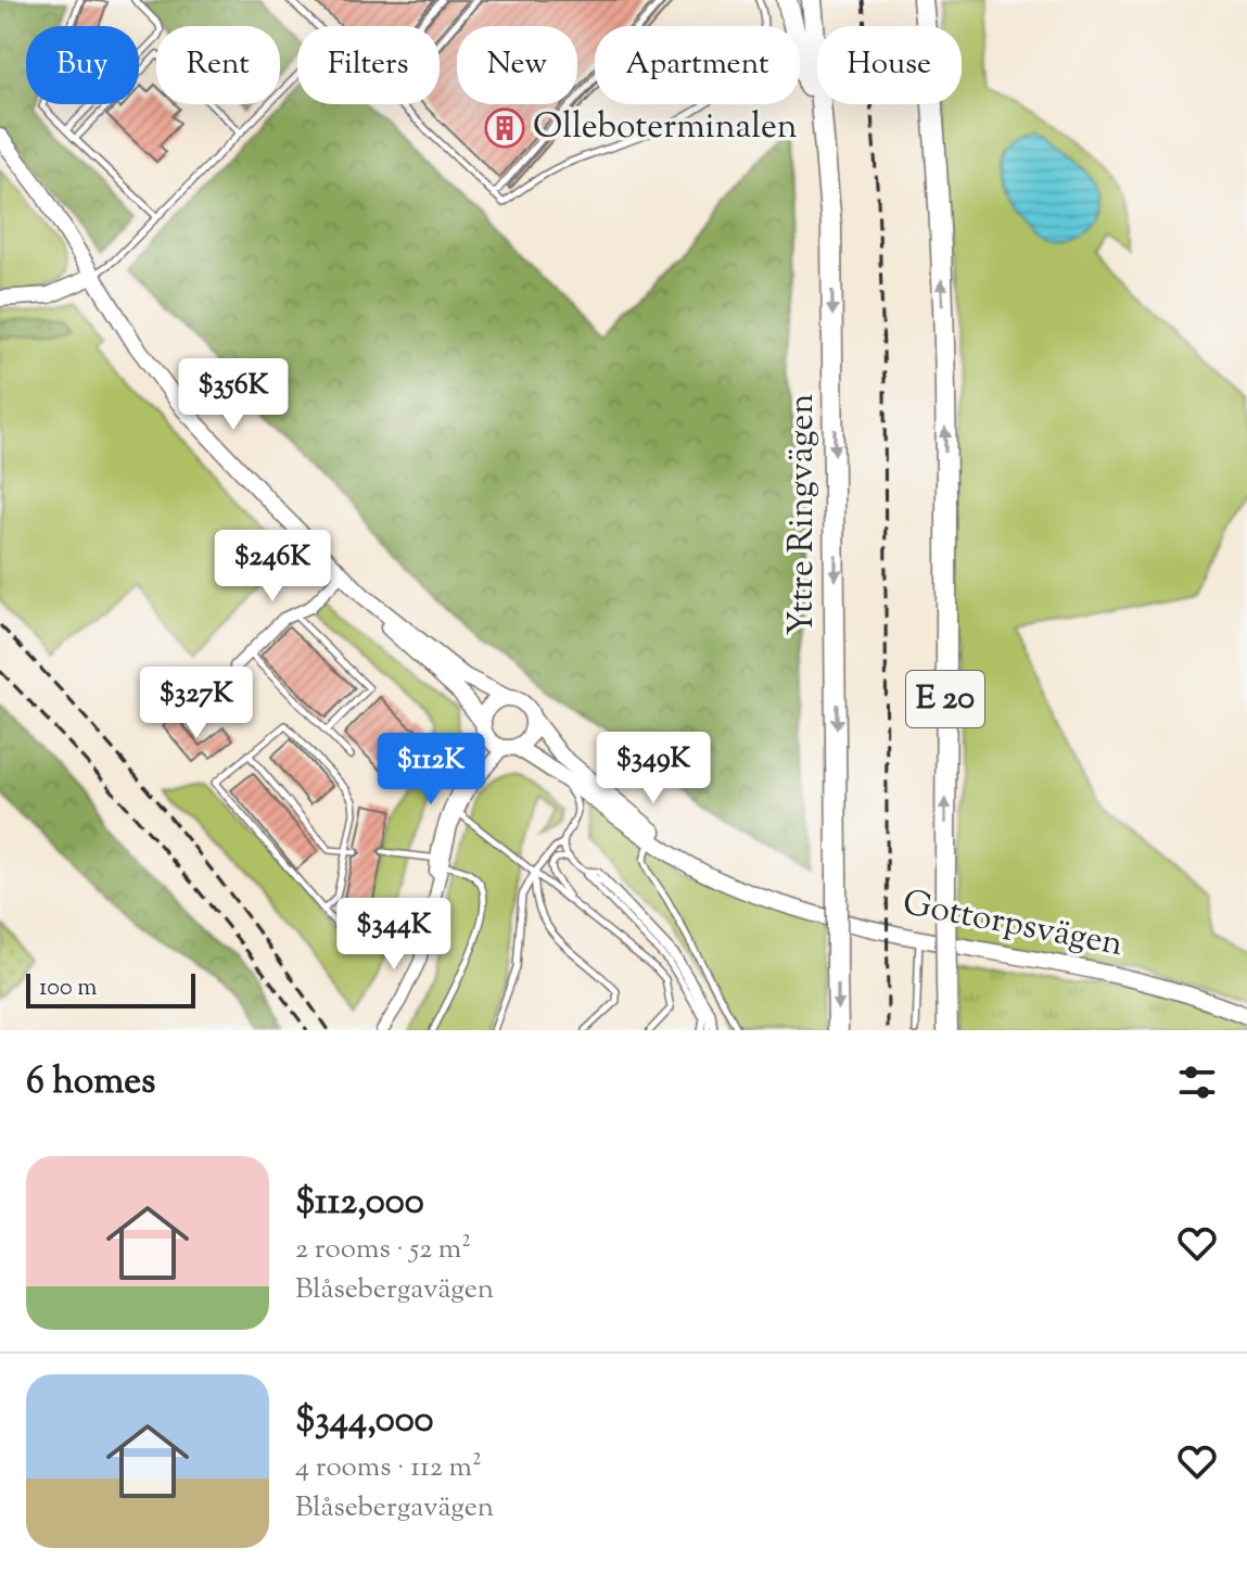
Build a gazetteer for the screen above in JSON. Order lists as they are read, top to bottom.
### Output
{
  "streets": {
    "highway": ["Yttre Ringvägen", "E 20"],
    "street": ["Gottorpsvägen"]
  },
  "places": {
    "building": ["Olleboterminalen"]
  },
  "scale_bar": "100 m",
  "page": {
    "chip": [
      "Buy",
      "Rent",
      "Filters",
      "New",
      "Apartment",
      "House"
    ],
    "price": [
      "$356K",
      "$246K",
      "$327K",
      "$349K",
      "$112K",
      "$344K"
    ],
    "scale": "100 m",
    "heading": "6 homes",
    "list": [
      {
        "name": "$112,000",
        "note": "2 rooms · 52 m² · Blåsebergavägen"
      },
      {
        "name": "$344,000",
        "note": "4 rooms · 112 m² · Blåsebergavägen"
      }
    ]
  }
}
